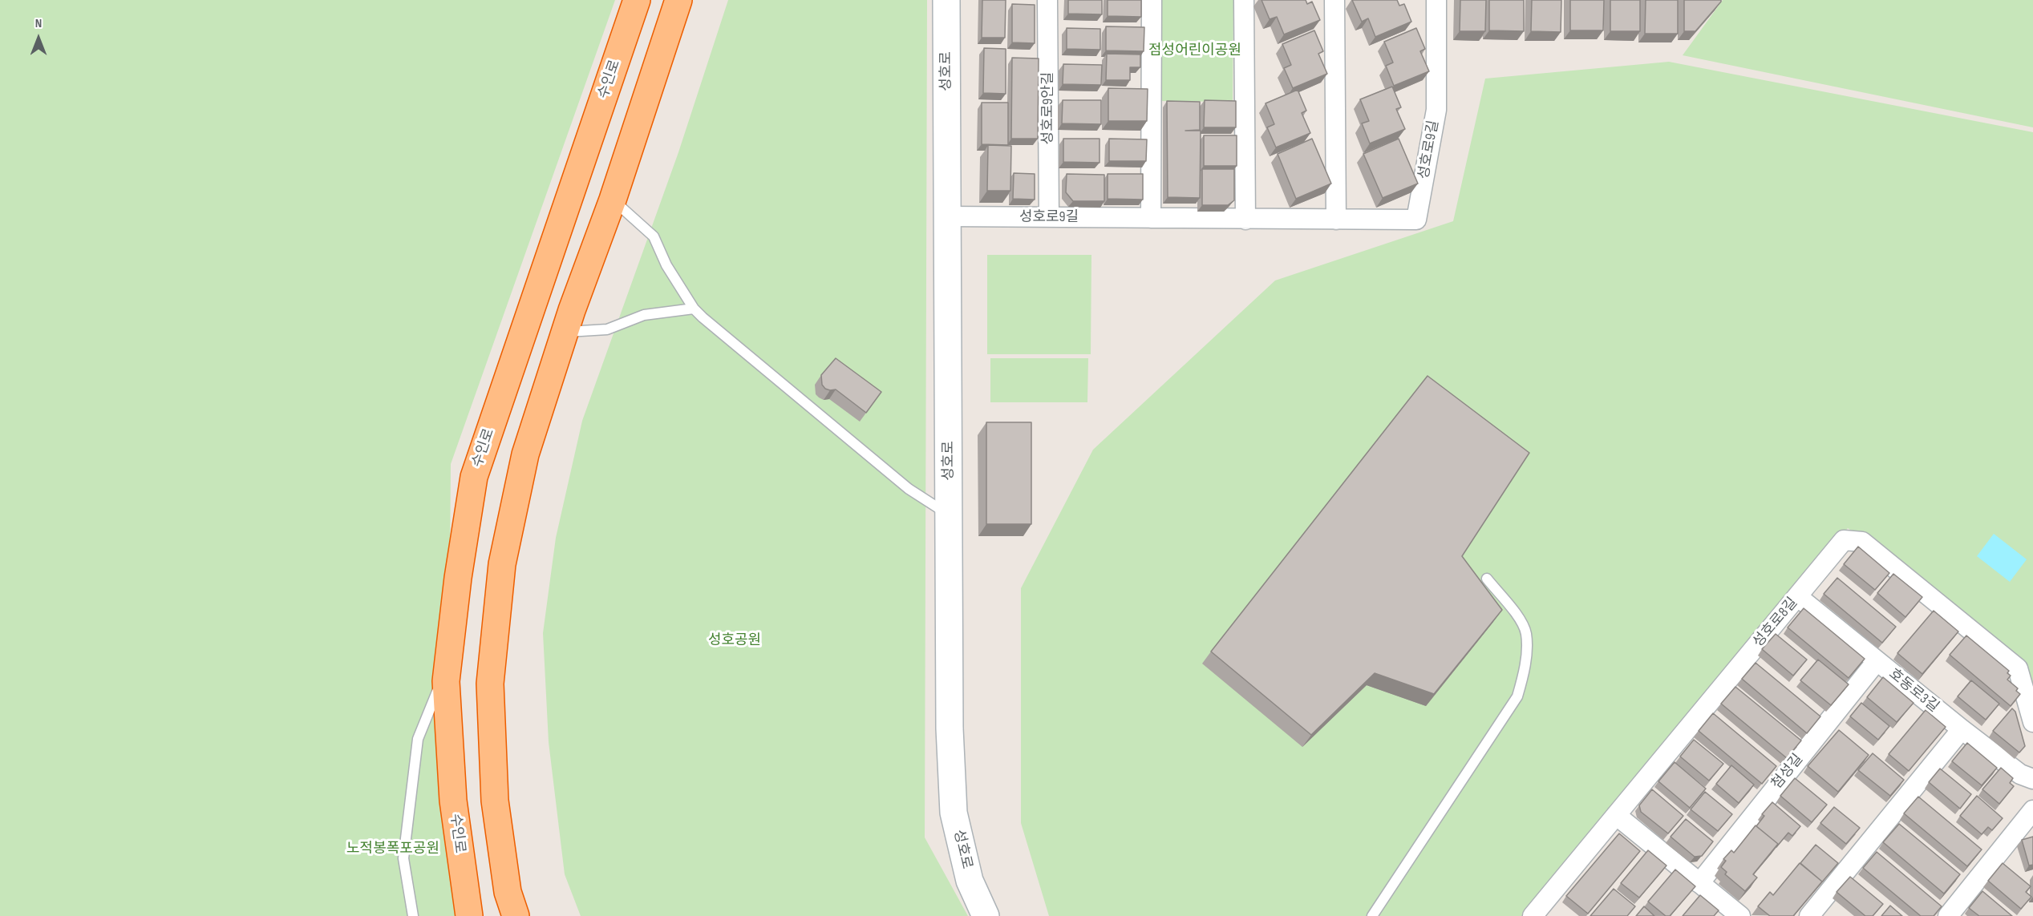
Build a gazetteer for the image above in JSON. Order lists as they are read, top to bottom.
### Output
{
  "streets": {
    "highway": ["수인로"],
    "street": [
      "성호로",
      "성호로9안길",
      "성호로9길",
      "성호로8길",
      "호동로3길",
      "첨성길"
    ]
  },
  "crossings": [
    ["성호로", "성호로9길"],
    ["성호로9안길", "성호로9길"],
    ["성호로8길", "호동로3길"],
    ["호동로3길", "첨성길"]
  ],
  "parks": ["점성어린이공원", "성호공원", "노적봉폭포공원"],
  "north": "top"
}
